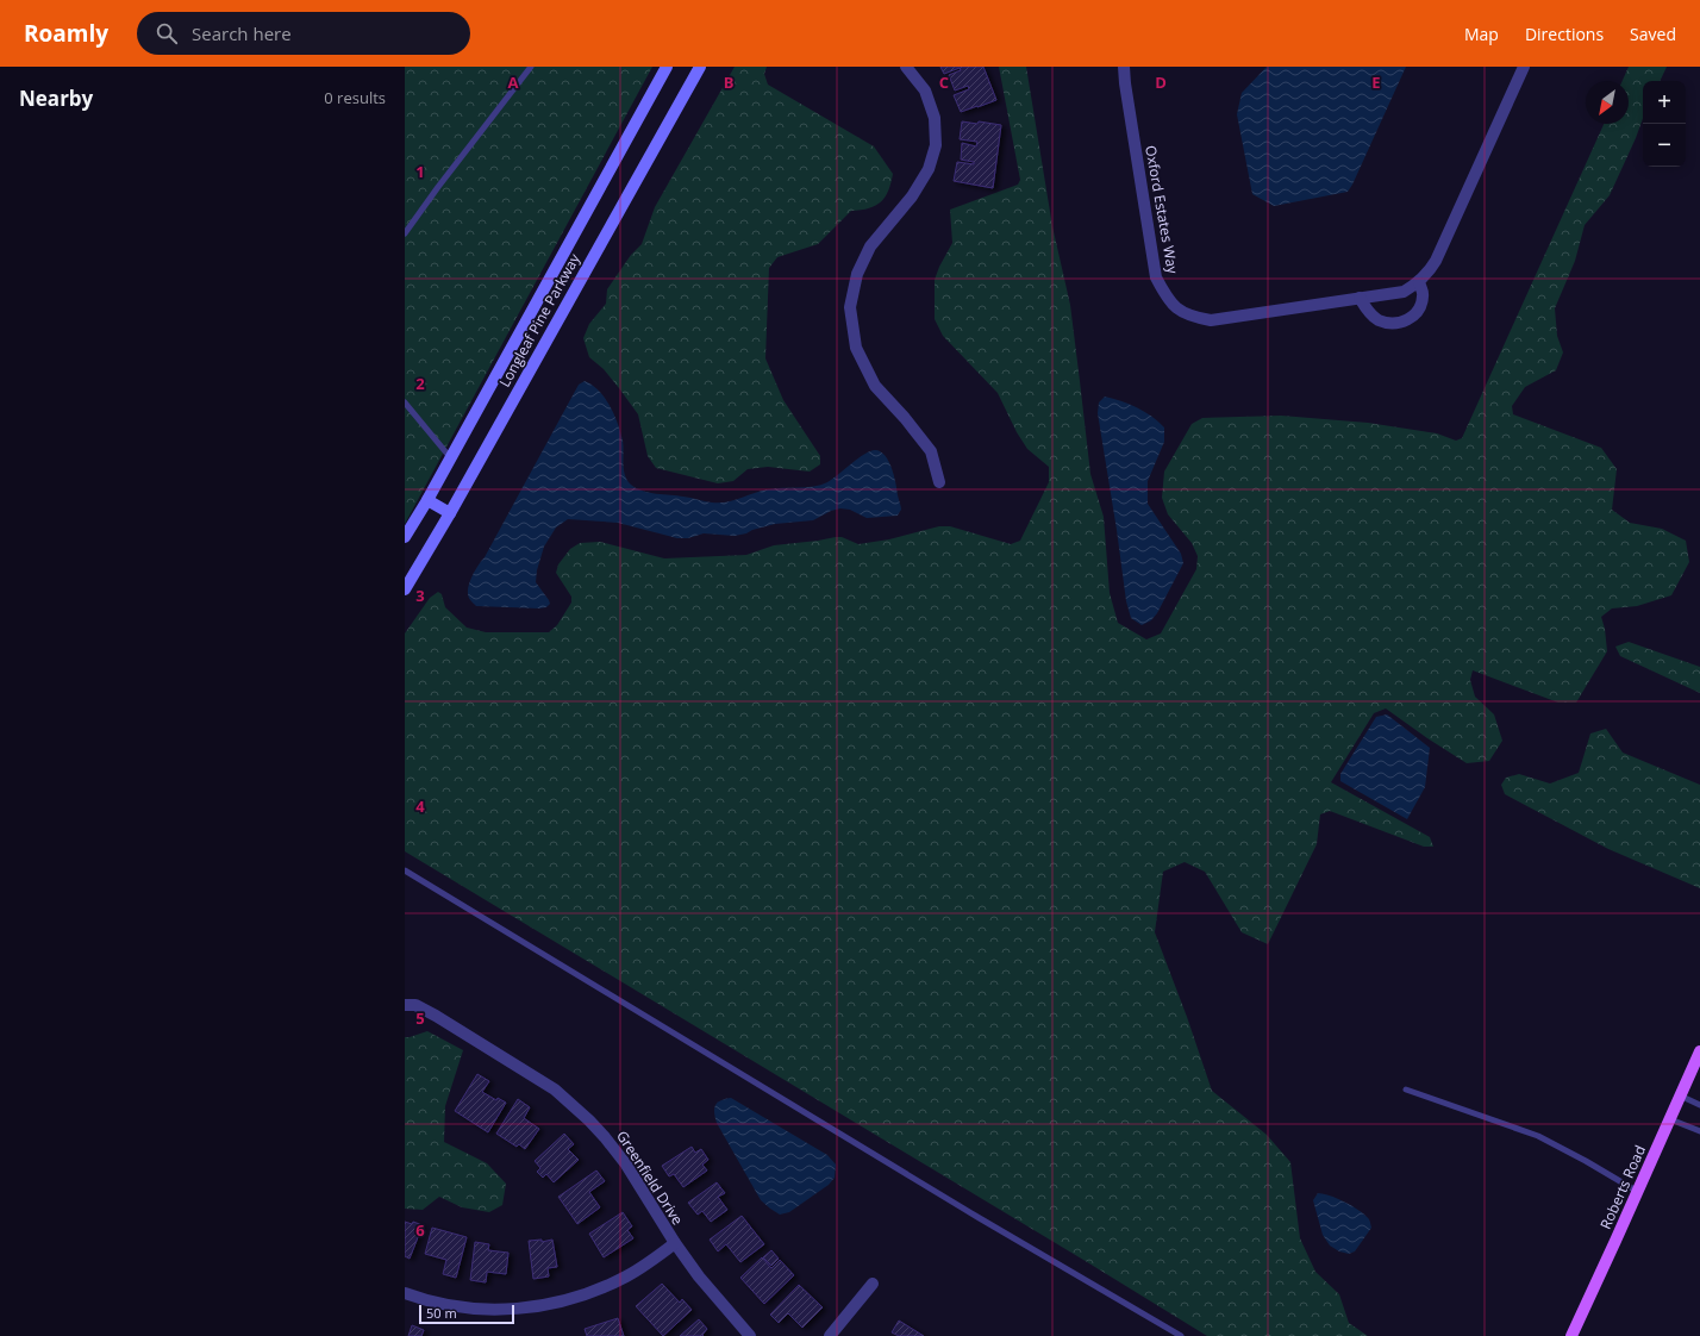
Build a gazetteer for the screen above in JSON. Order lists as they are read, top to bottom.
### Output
{
  "streets": {
    "main road": ["Longleaf Pine Parkway", "Roberts Road"],
    "street": ["Oxford Estates Way", "Greenfield Drive"]
  },
  "scale_bar": "50 m",
  "north": "bottom left",
  "page": {
    "header": "Roamly",
    "search": "Search here",
    "nav": ["Map", "Directions", "Saved"],
    "heading": ["Nearby", "0 results"],
    "map_buttons": ["+", "−"],
    "scale": "50 m"
  },
  "grid": {
    "columns": [
      "A",
      "B",
      "C",
      "D",
      "E"
    ],
    "rows": [
      "1",
      "2",
      "3",
      "4",
      "5",
      "6"
    ]
  }
}
